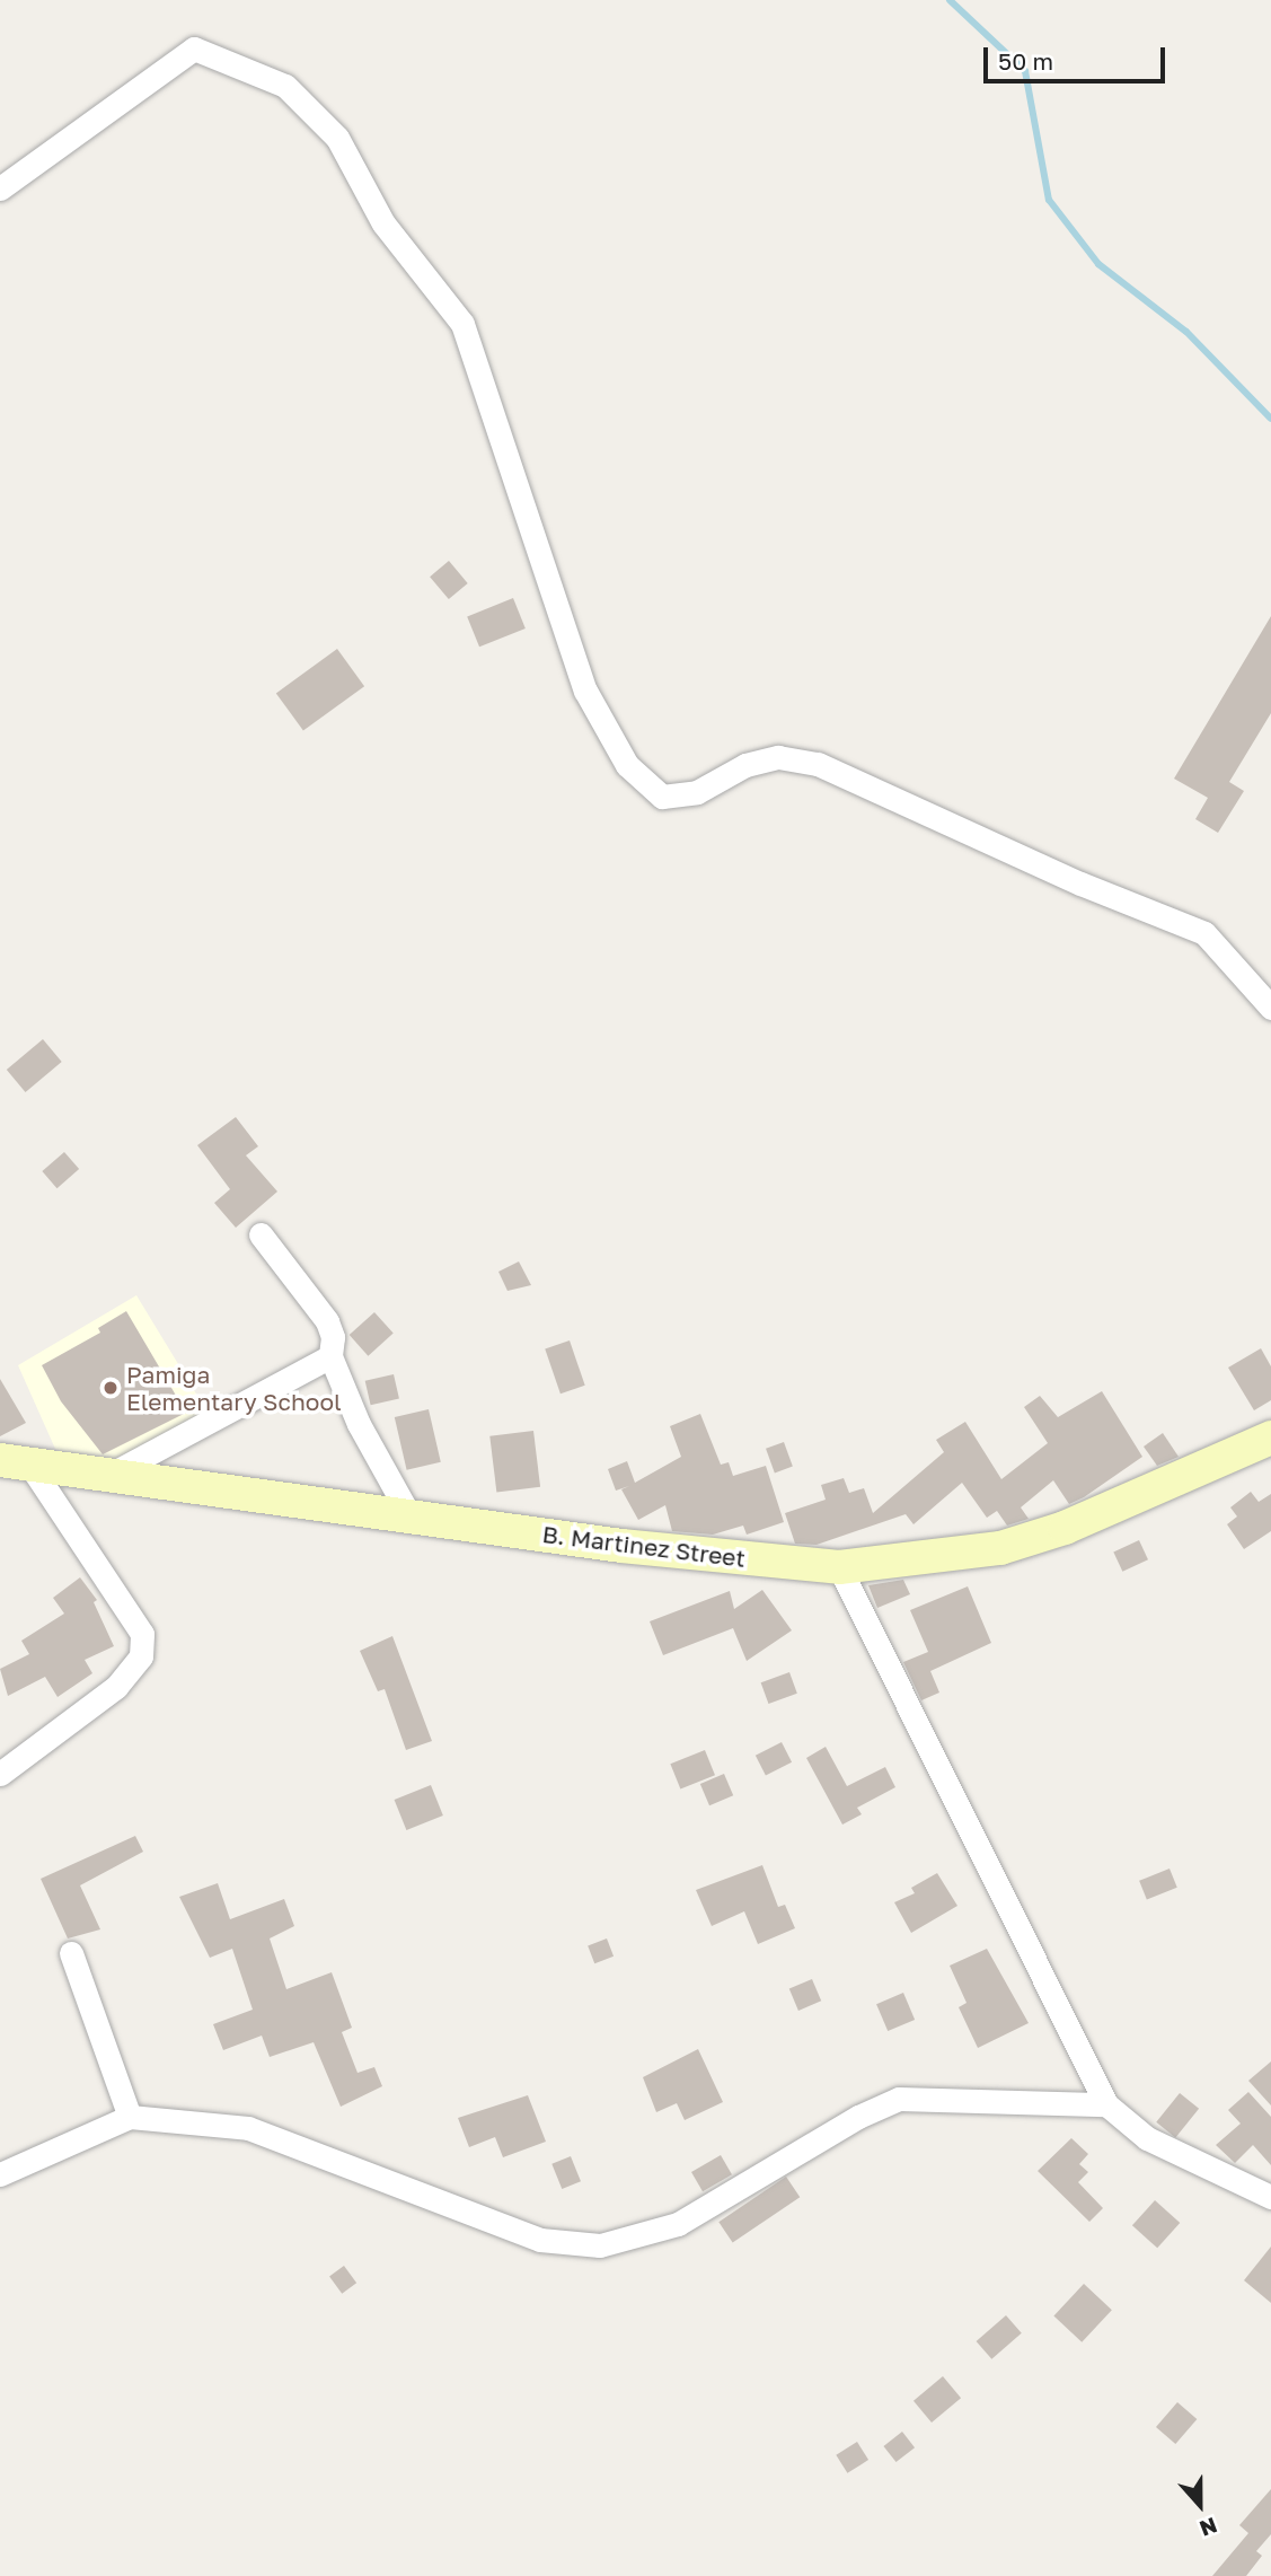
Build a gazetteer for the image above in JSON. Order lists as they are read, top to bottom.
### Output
{
  "streets": {
    "street": ["B. Martinez Street"]
  },
  "places": ["Pamiga Elementary School"],
  "scale_bar": "50 m",
  "north": "bottom"
}
